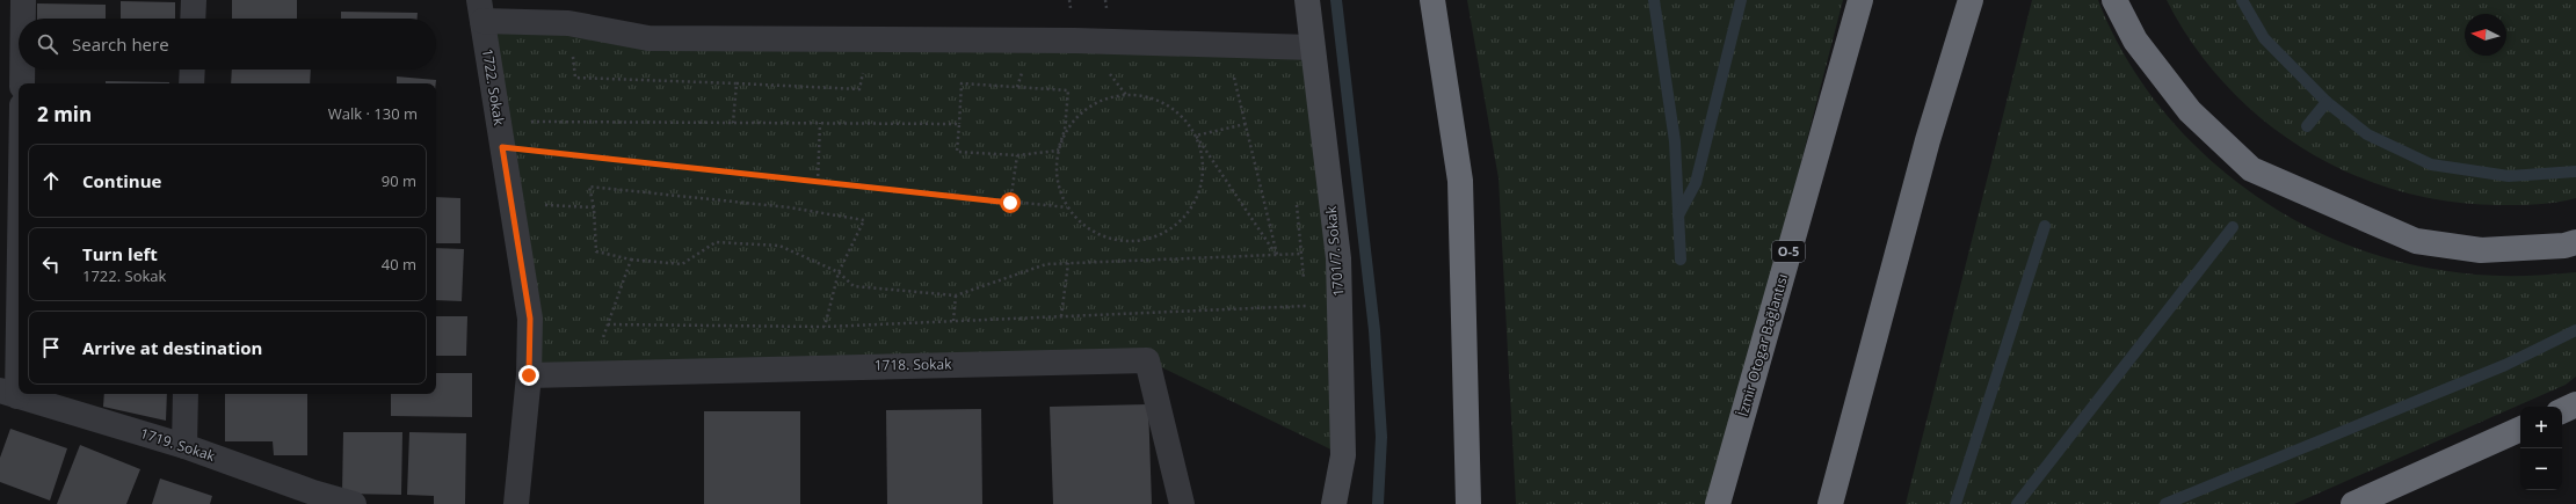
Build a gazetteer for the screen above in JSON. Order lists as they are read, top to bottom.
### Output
{
  "streets": {
    "highway": ["O-5", "İzmir Otogar Bağlantısı"],
    "street": [
      "1722. Sokak",
      "1701/7. Sokak",
      "1718. Sokak",
      "1719. Sokak"
    ]
  },
  "crossings": [
    ["1722. Sokak", "1718. Sokak"]
  ],
  "north": "left",
  "page": {
    "search": "Search here",
    "heading": ["2 min", "Walk · 130 m"],
    "list": [
      ["Continue", "90 m"],
      ["Turn left", "1722. Sokak", "40 m"],
      "Arrive at destination"
    ],
    "map_buttons": ["+", "−"]
  }
}
